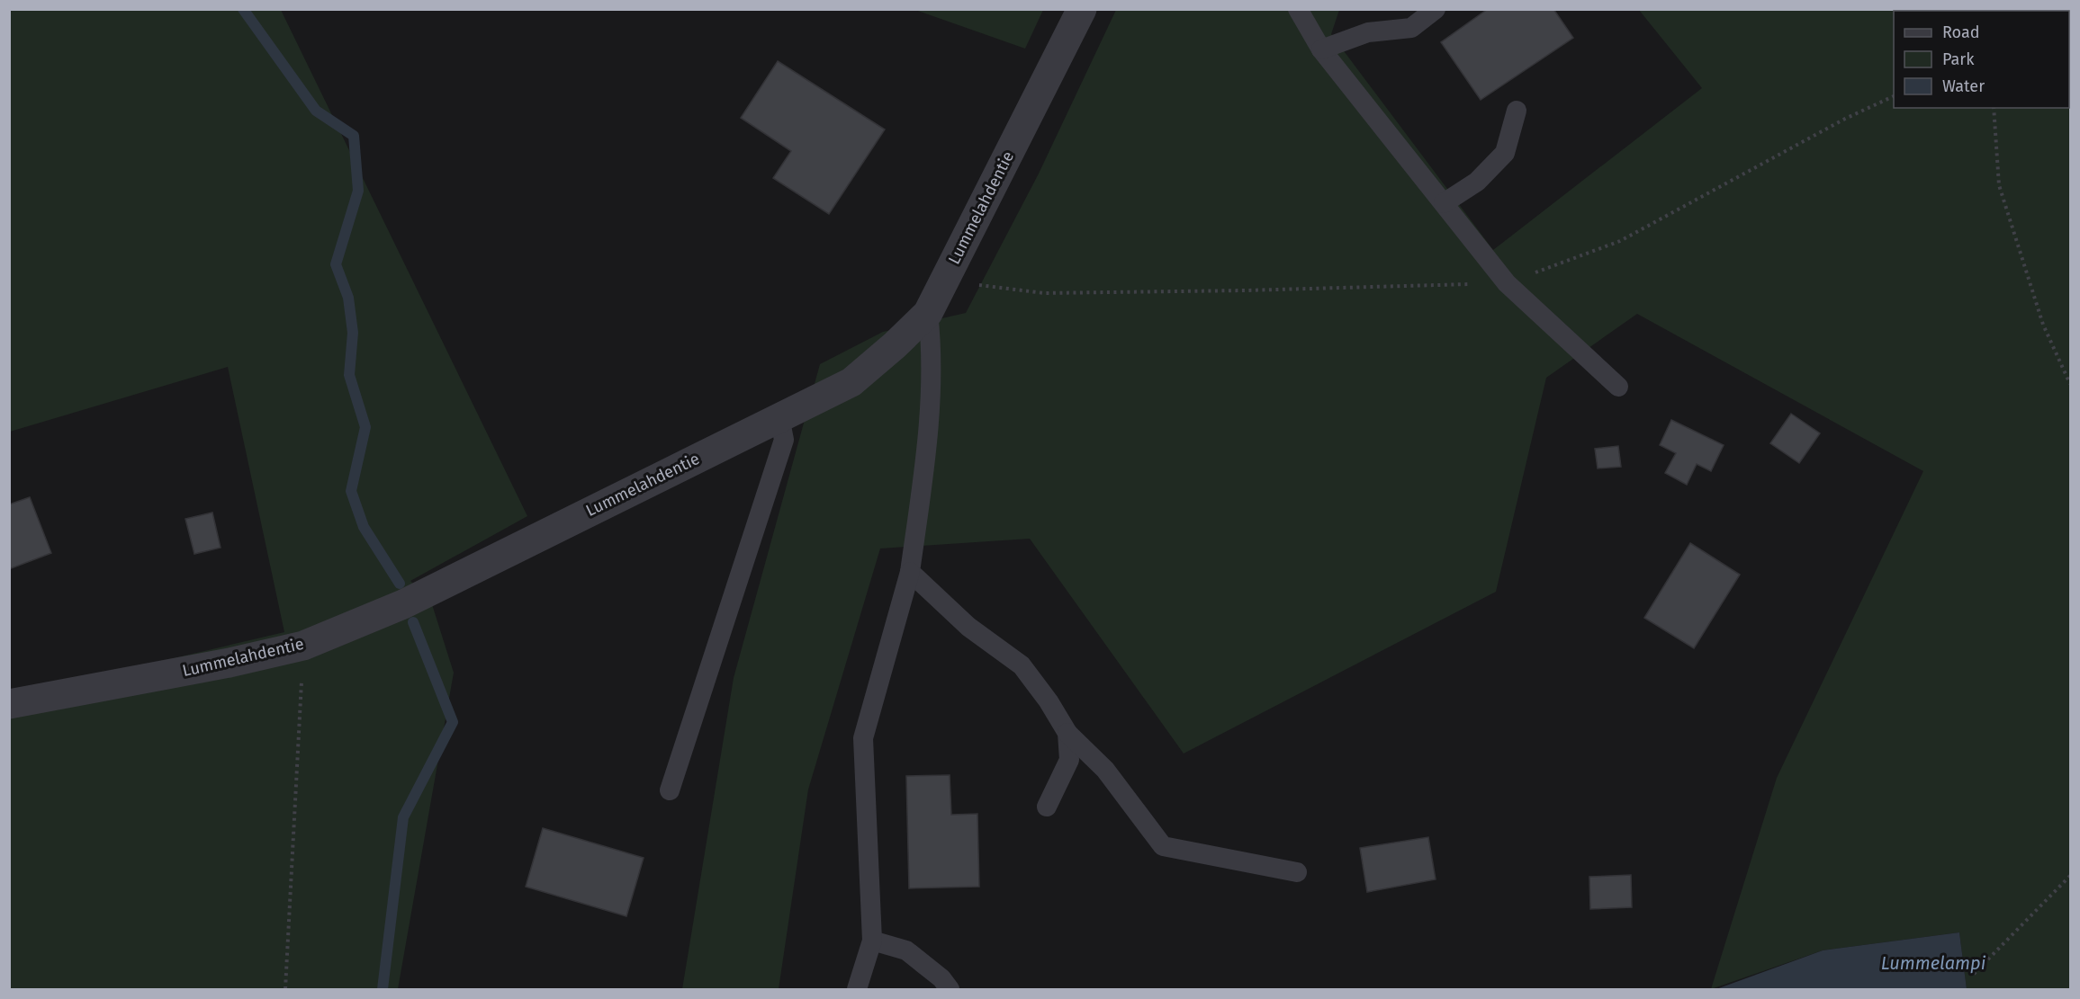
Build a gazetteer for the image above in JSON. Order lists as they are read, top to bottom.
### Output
{
  "streets": {
    "street": ["Lummelahdentie"]
  },
  "water": ["Lummelampi"],
  "legend": ["Road", "Park", "Water"]
}
